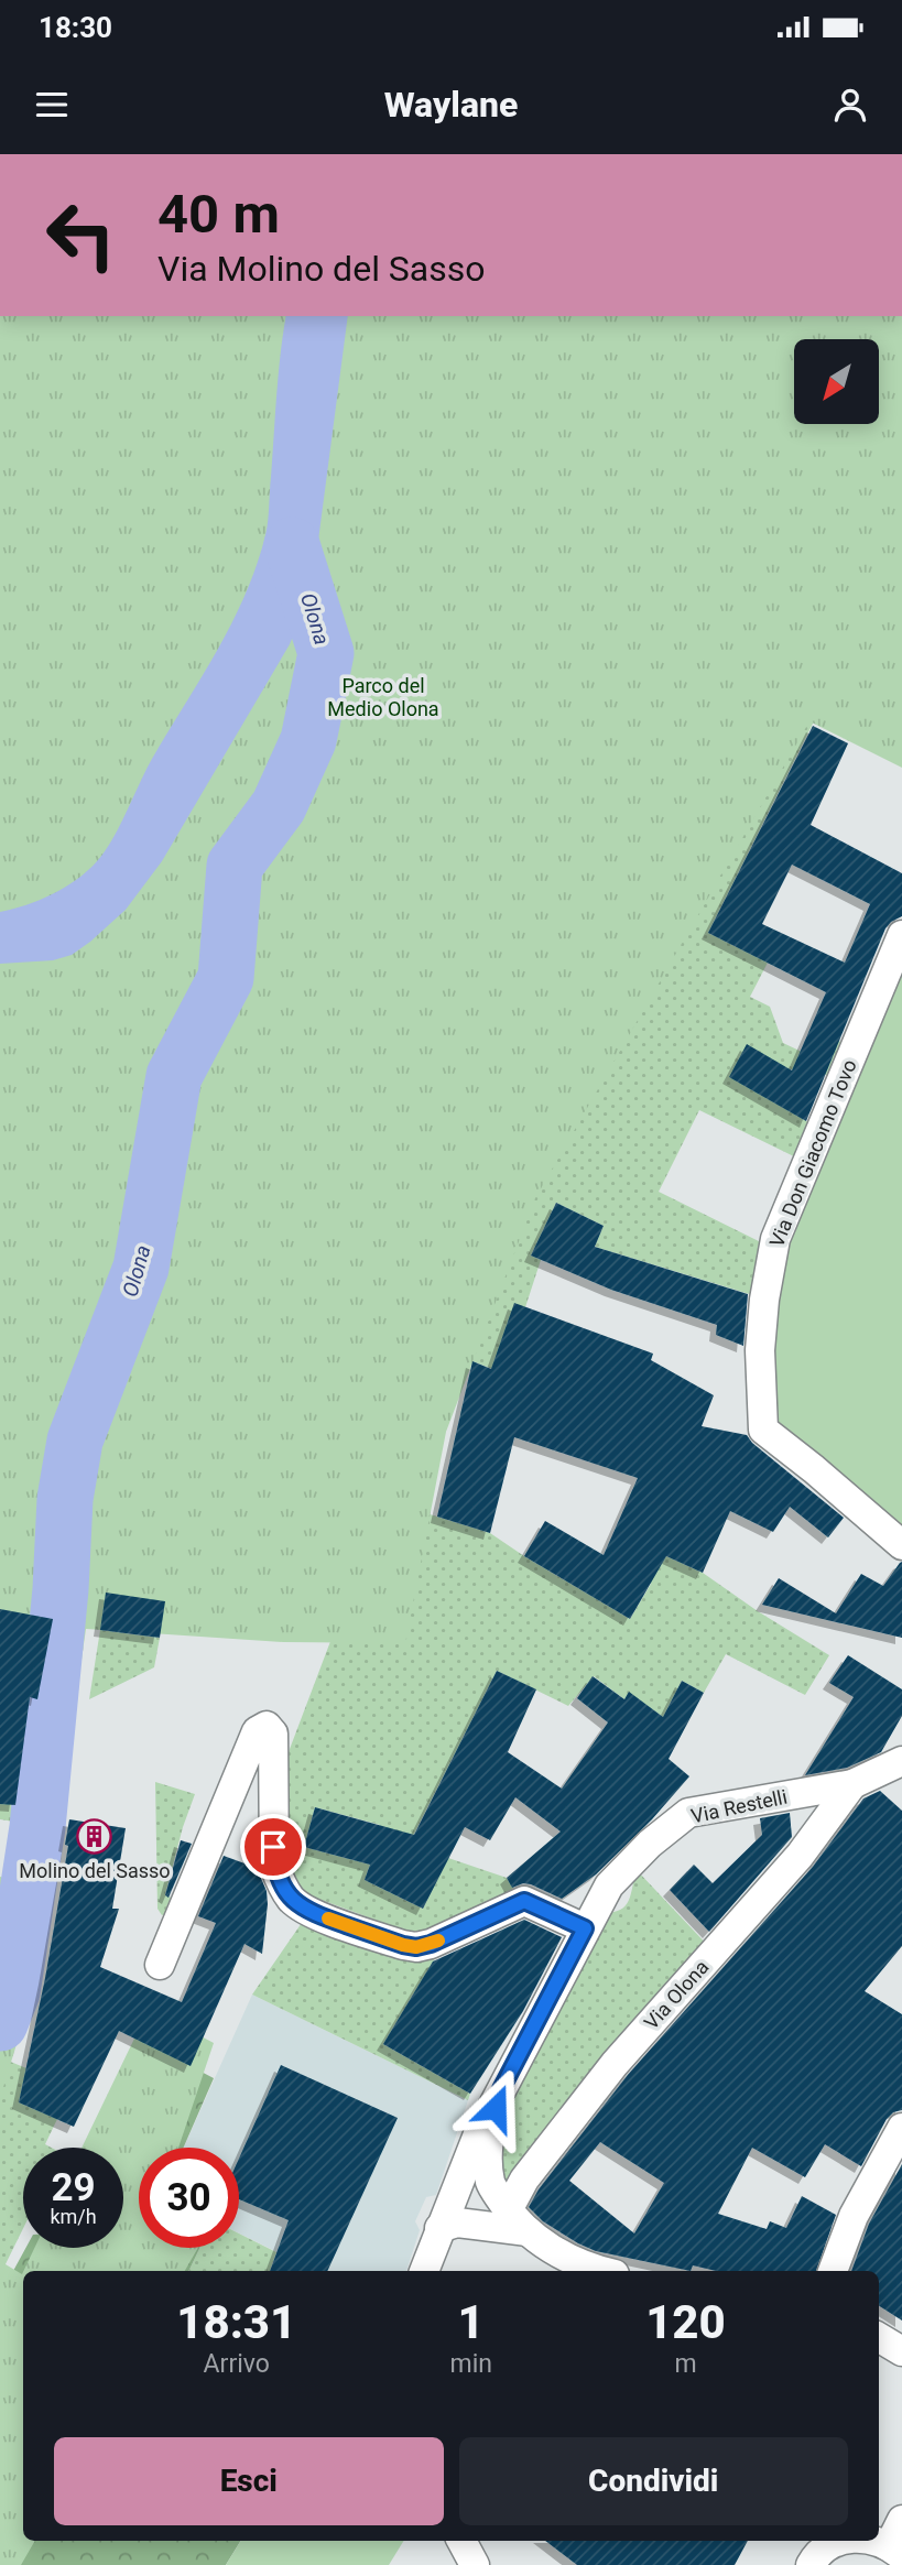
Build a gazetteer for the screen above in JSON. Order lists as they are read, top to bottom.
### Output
{
  "streets": {
    "street": ["Via Don Giacomo Tovo", "Via Restelli", "Via Olona"]
  },
  "crossings": [
    ["Via Restelli", "Via Olona"]
  ],
  "water": ["Olona"],
  "parks": ["Parco del Medio Olona"],
  "places": {
    "building": ["Molino del Sasso"]
  },
  "north": "bottom left",
  "page": {
    "status": "18:30",
    "header": "Waylane",
    "turn": ["40 m", "Via Molino del Sasso"],
    "speed": "29 km/h",
    "limit": "30",
    "eta": [
      "18:31",
      "Arrivo",
      "1",
      "min",
      "120",
      "m"
    ],
    "buttons": ["Esci", "Condividi"]
  }
}
